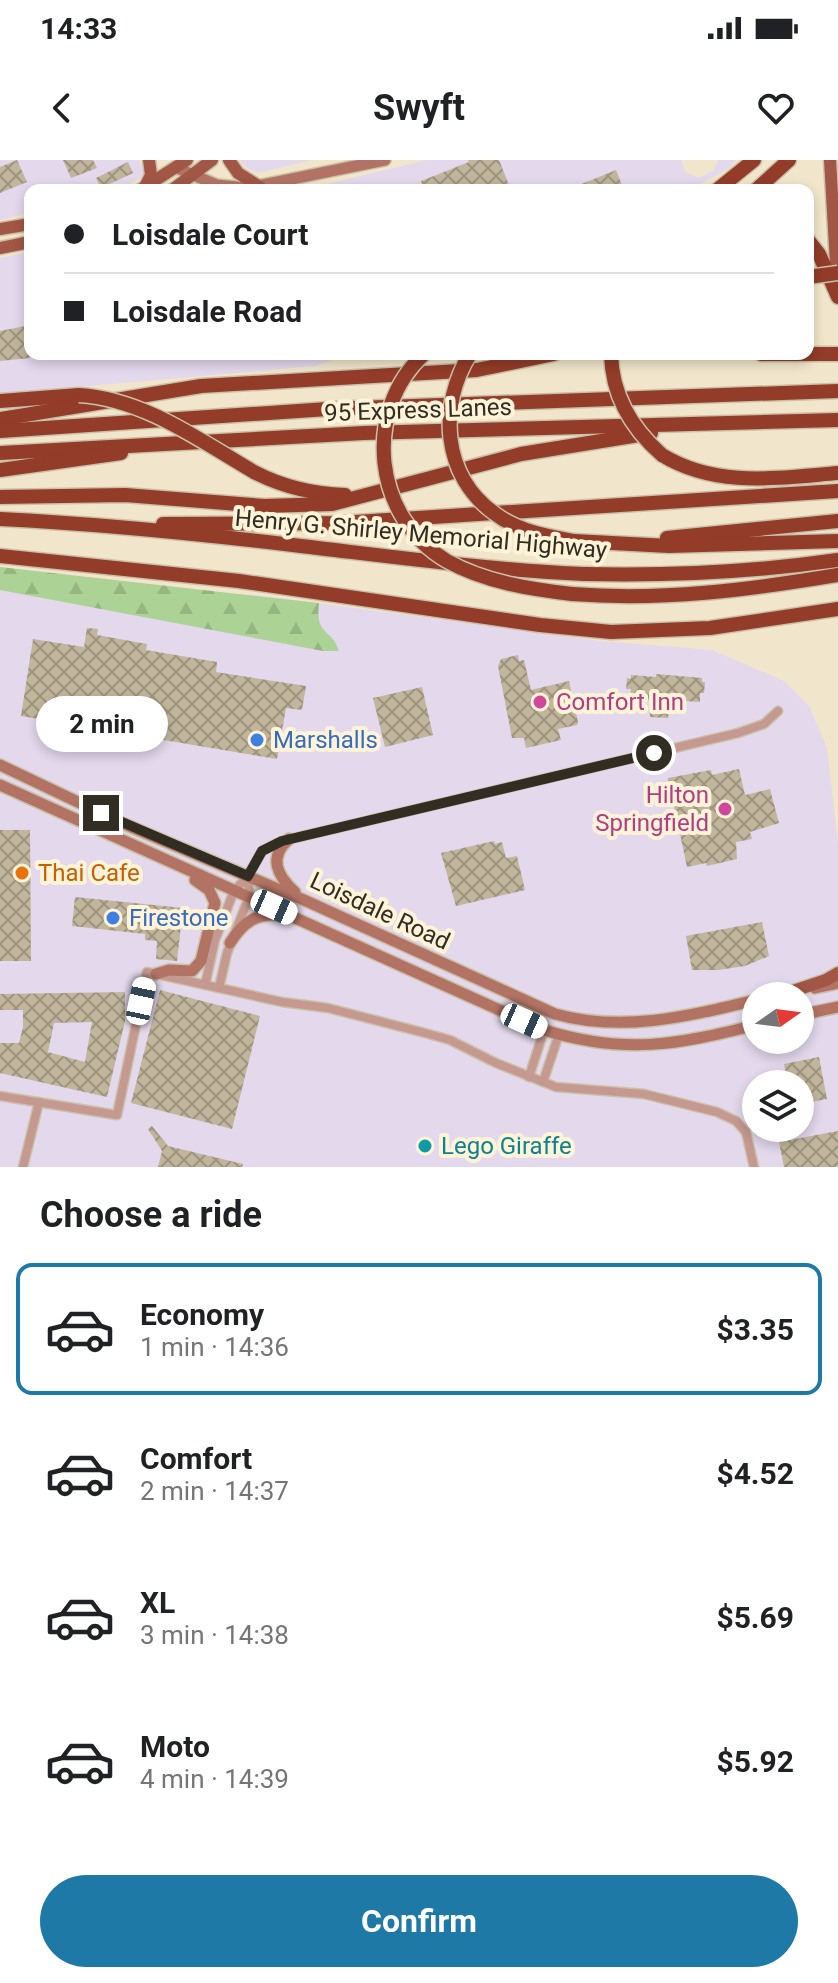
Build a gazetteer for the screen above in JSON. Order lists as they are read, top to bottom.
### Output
{
  "streets": {
    "highway": ["95 Express Lanes", "Henry G. Shirley Memorial Highway"],
    "main road": ["Loisdale Road"]
  },
  "places": [
    "Comfort Inn",
    "Marshalls",
    "Hilton Springfield",
    "Thai Cafe",
    "Firestone",
    "Lego Giraffe"
  ],
  "north": "right",
  "page": {
    "status": "14:33",
    "header": "Swyft",
    "banner": ["Loisdale Court", "Loisdale Road"],
    "bubble": "2 min",
    "heading": "Choose a ride",
    "list": [
      {
        "name": "Economy",
        "note": "1 min · 14:36",
        "value": "$3.35"
      },
      {
        "name": "Comfort",
        "note": "2 min · 14:37",
        "value": "$4.52"
      },
      {
        "name": "XL",
        "note": "3 min · 14:38",
        "value": "$5.69"
      },
      {
        "name": "Moto",
        "note": "4 min · 14:39",
        "value": "$5.92"
      }
    ],
    "buttons": "Confirm"
  }
}
